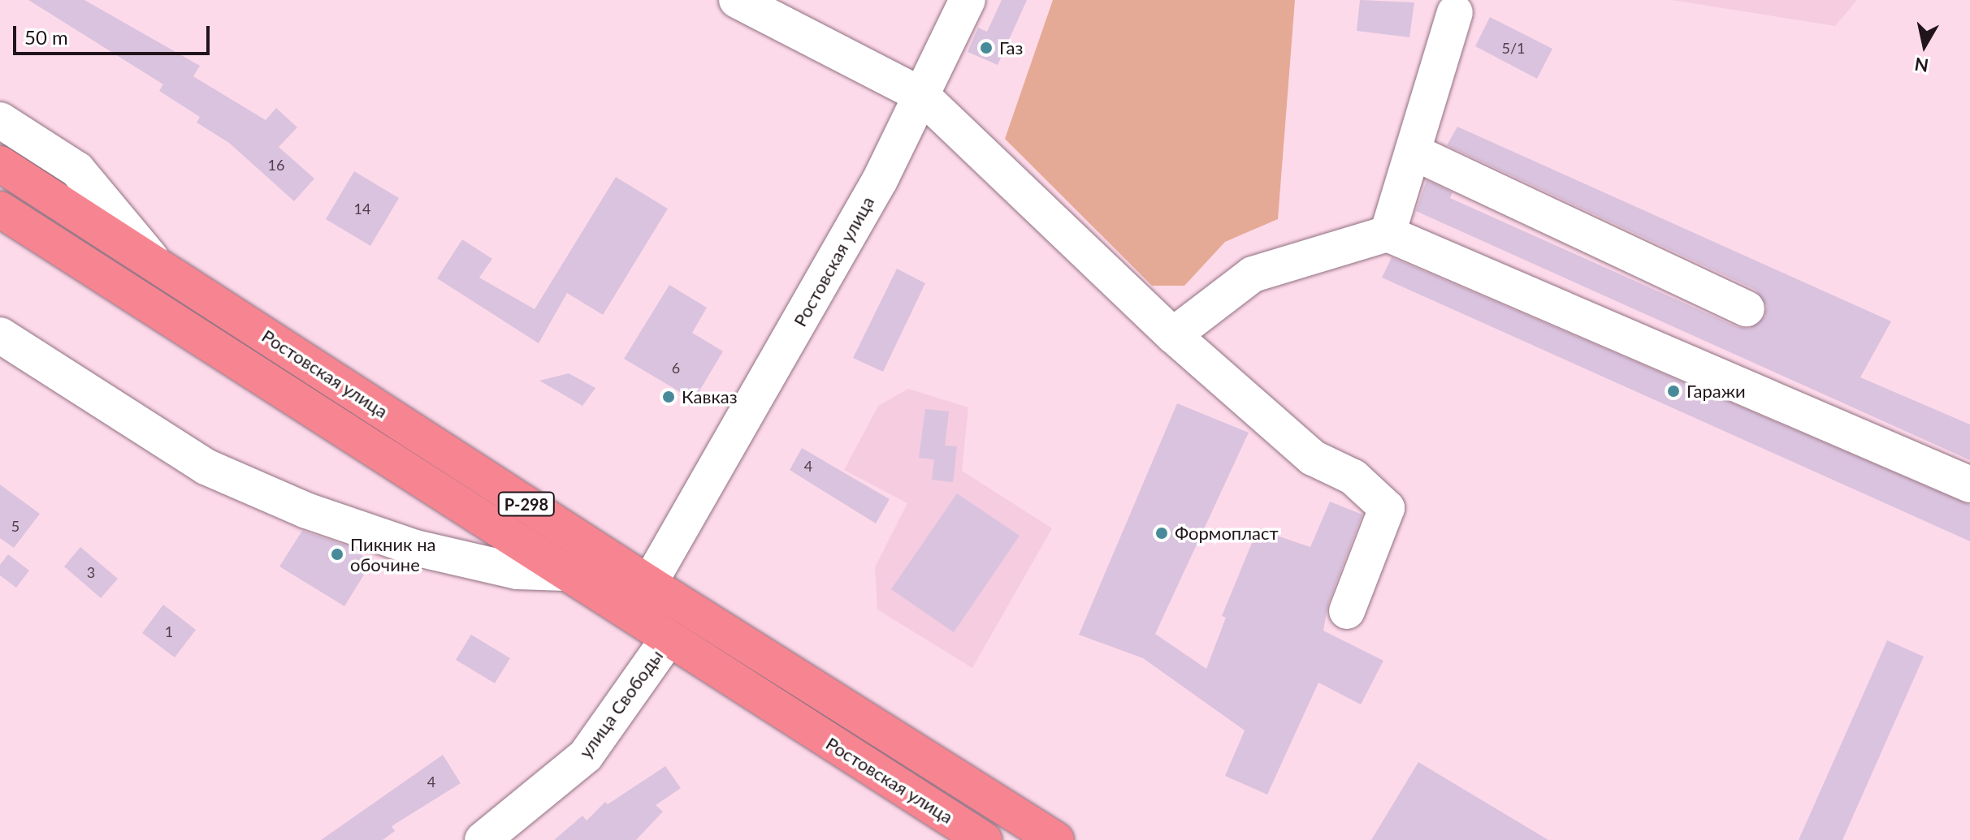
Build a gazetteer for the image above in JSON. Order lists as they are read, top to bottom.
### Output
{
  "streets": {
    "highway": ["Ростовская улица", "Р-298"],
    "street": ["улица Свободы"]
  },
  "crossings": [
    ["Ростовская улица", "улица Свободы"]
  ],
  "places": [
    "Газ",
    "Гаражи",
    "Кавказ",
    "Формопласт",
    "Пикник на обочине"
  ],
  "house_numbers": [
    "5/1",
    "16",
    "14",
    "6",
    "4",
    "5",
    "3",
    "1",
    "4"
  ],
  "scale_bar": "50 m",
  "north": "bottom"
}
